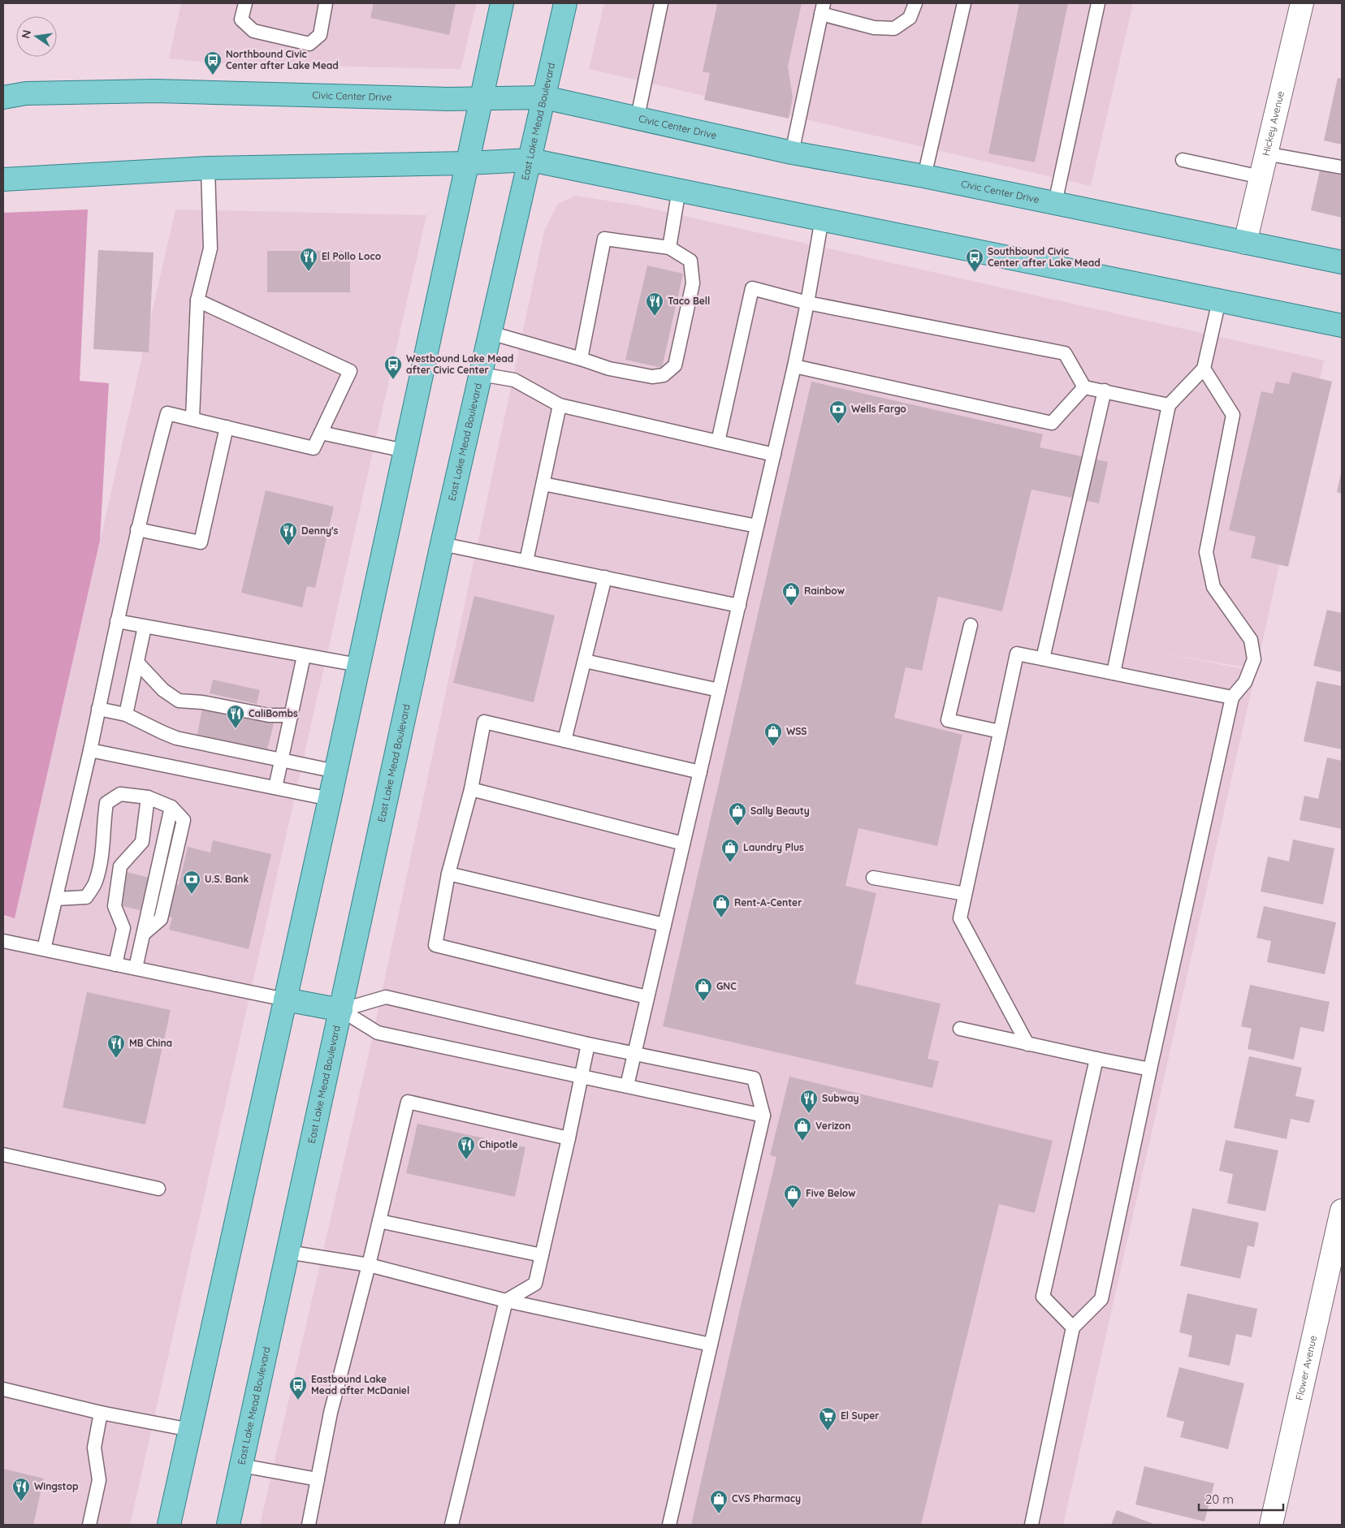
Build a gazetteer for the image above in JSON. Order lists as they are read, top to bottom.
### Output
{
  "streets": {
    "main road": ["Civic Center Drive", "East Lake Mead Boulevard"],
    "street": ["Hickey Avenue", "Flower Avenue"]
  },
  "crossings": [
    ["Civic Center Drive", "East Lake Mead Boulevard"],
    ["Civic Center Drive", "Hickey Avenue"]
  ],
  "places": {
    "bus stop": [
      "Northbound Civic Center after Lake Mead",
      "Southbound Civic Center after Lake Mead",
      "Westbound Lake Mead after Civic Center",
      "Eastbound Lake Mead after McDaniel"
    ],
    "restaurant": [
      "El Pollo Loco",
      "Taco Bell",
      "Denny's",
      "CaliBombs",
      "MB China",
      "Subway",
      "Chipotle",
      "Wingstop"
    ],
    "bank": ["Wells Fargo", "U.S. Bank"],
    "shop": [
      "Rainbow",
      "WSS",
      "Sally Beauty",
      "Laundry Plus",
      "Rent-A-Center",
      "GNC",
      "Verizon",
      "Five Below",
      "CVS Pharmacy"
    ],
    "supermarket": ["El Super"]
  },
  "scale_bar": "20 m",
  "north": "left"
}
